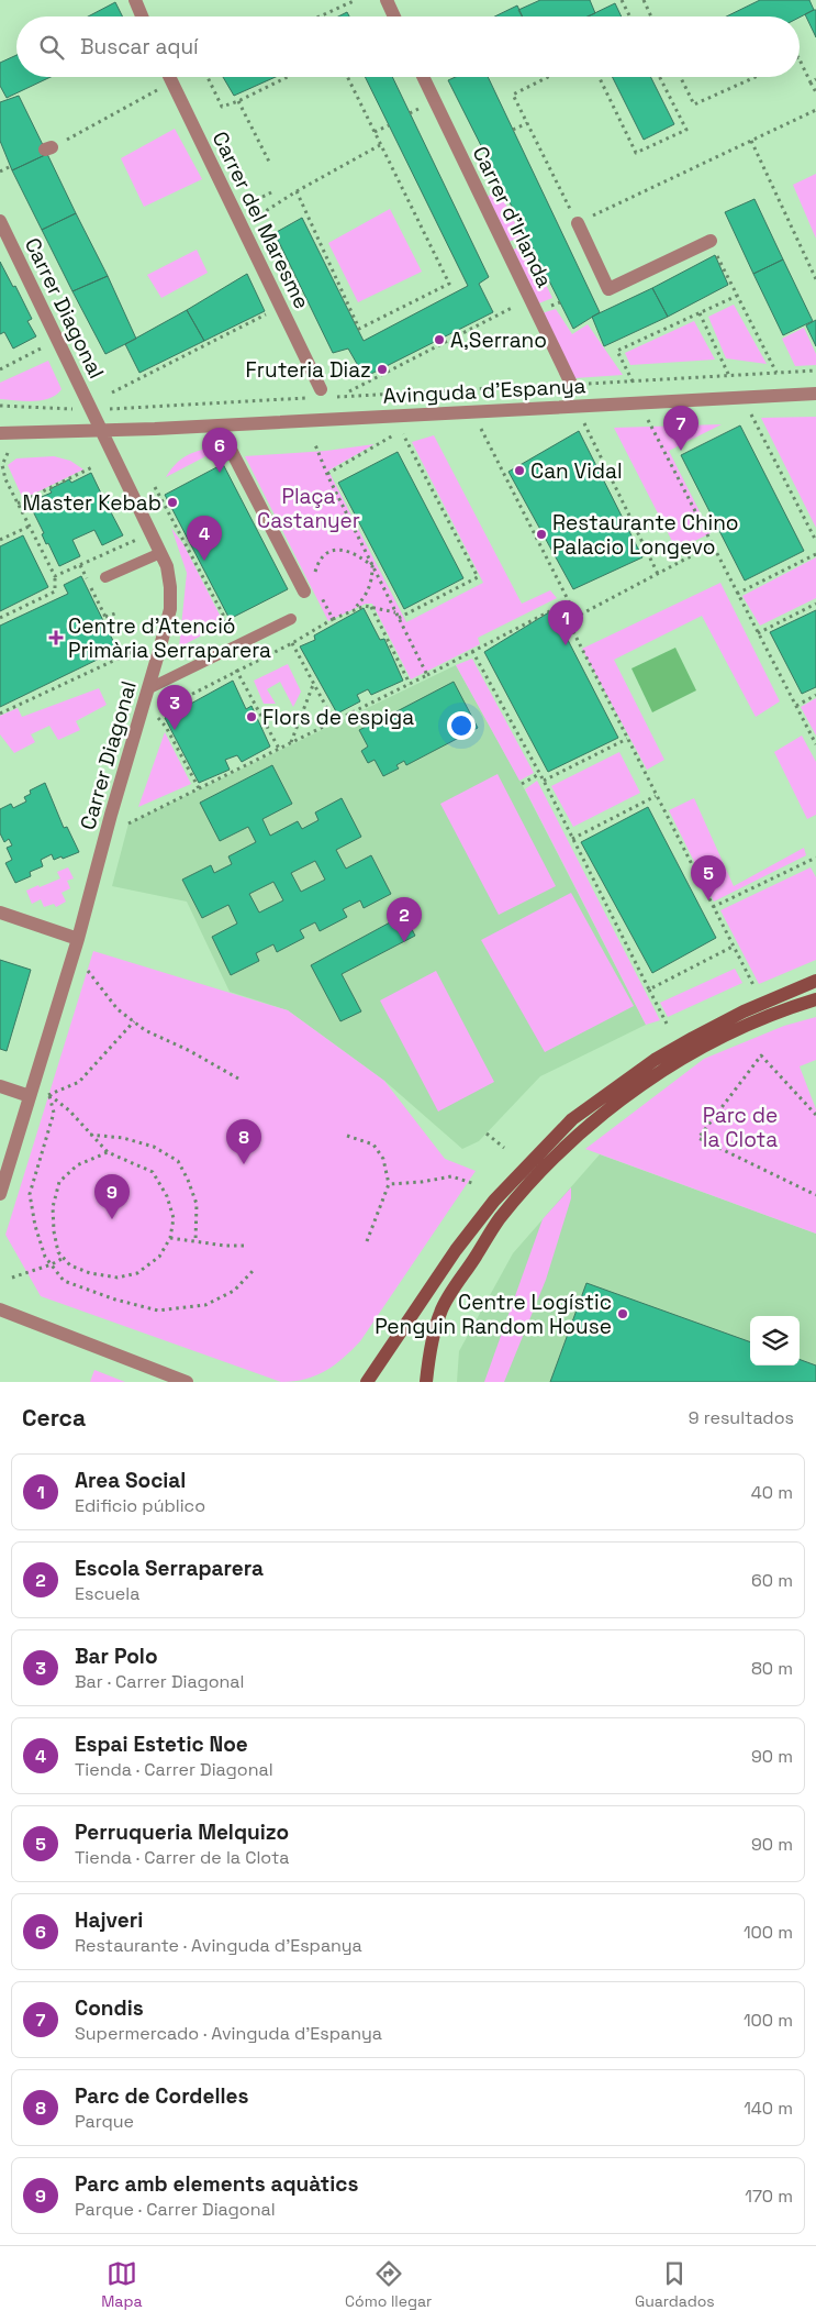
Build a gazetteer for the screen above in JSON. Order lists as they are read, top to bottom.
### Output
{
  "streets": {
    "street": [
      "Carrer d'Irlanda",
      "Carrer del Maresme",
      "Carrer Diagonal",
      "Avinguda d'Espanya"
    ]
  },
  "crossings": [
    ["Carrer Diagonal", "Avinguda d'Espanya"]
  ],
  "parks": ["Plaça Castanyer", "Parc de la Clota"],
  "places": {
    "other": [
      "A,Serrano",
      "Fruteria Diaz",
      "Can Vidal",
      "Master Kebab",
      "Restaurante Chino Palacio Longevo",
      "Flors de espiga",
      "Centre Logístic Penguin Random House"
    ],
    "health": ["Centre d'Atenció Primària Serraparera"]
  },
  "page": {
    "search": "Buscar aquí",
    "pins": [
      "7",
      "6",
      "4",
      "1",
      "3",
      "5",
      "2",
      "8",
      "9"
    ],
    "heading": ["Cerca", "9 resultados"],
    "list": [
      {
        "mark": "1",
        "name": "Area Social",
        "note": "Edificio público",
        "value": "40 m"
      },
      {
        "mark": "2",
        "name": "Escola Serraparera",
        "note": "Escuela",
        "value": "60 m"
      },
      {
        "mark": "3",
        "name": "Bar Polo",
        "note": "Bar · Carrer Diagonal",
        "value": "80 m"
      },
      {
        "mark": "4",
        "name": "Espai Estetic Noe",
        "note": "Tienda · Carrer Diagonal",
        "value": "90 m"
      },
      {
        "mark": "5",
        "name": "Perruqueria Melquizo",
        "note": "Tienda · Carrer de la Clota",
        "value": "90 m"
      },
      {
        "mark": "6",
        "name": "Hajveri",
        "note": "Restaurante · Avinguda d'Espanya",
        "value": "100 m"
      },
      {
        "mark": "7",
        "name": "Condis",
        "note": "Supermercado · Avinguda d'Espanya",
        "value": "100 m"
      },
      {
        "mark": "8",
        "name": "Parc de Cordelles",
        "note": "Parque",
        "value": "140 m"
      },
      {
        "mark": "9",
        "name": "Parc amb elements aquàtics",
        "note": "Parque · Carrer Diagonal",
        "value": "170 m"
      }
    ],
    "nav": ["Mapa", "Cómo llegar", "Guardados"]
  }
}
